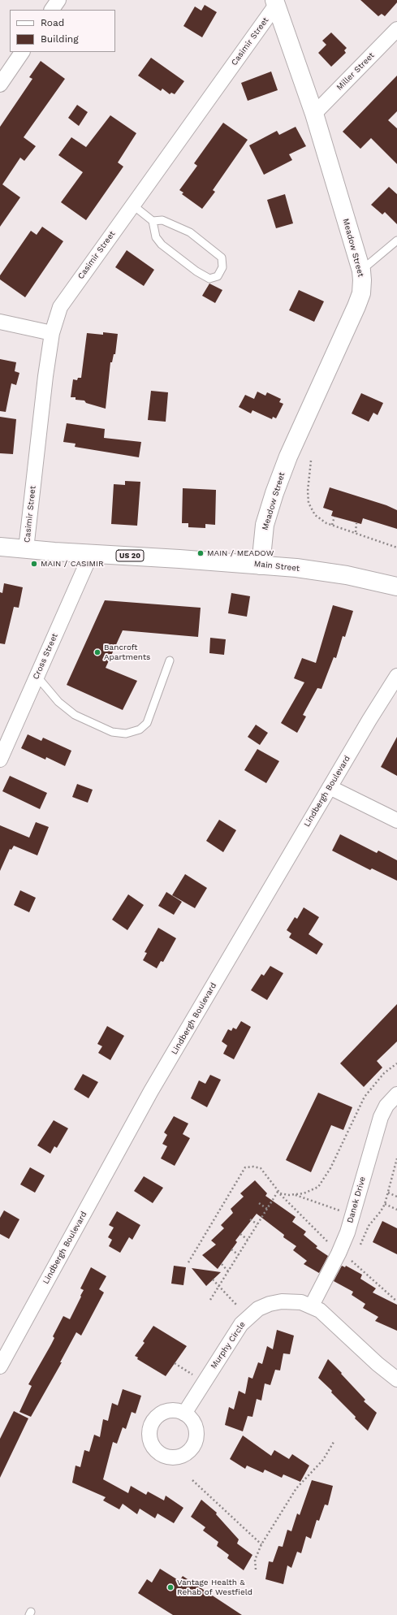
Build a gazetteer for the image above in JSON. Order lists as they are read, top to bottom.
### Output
{
  "streets": {
    "street": [
      "Casimir Street",
      "Miller Street",
      "Meadow Street",
      "US 20",
      "Main Street",
      "Cross Street",
      "Lindbergh Boulevard",
      "Danek Drive",
      "Murphy Circle"
    ]
  },
  "crossings": [
    ["Casimir Street", "Meadow Street"],
    ["Casimir Street", "Main Street"],
    ["Miller Street", "Meadow Street"],
    ["Meadow Street", "Main Street"],
    ["Main Street", "Cross Street"],
    ["Danek Drive", "Murphy Circle"]
  ],
  "places": [
    "MAIN / MEADOW",
    "MAIN / CASIMIR",
    "Bancroft Apartments",
    "Vantage Health & Rehab of Westfield"
  ],
  "legend": ["Road", "Building"]
}
